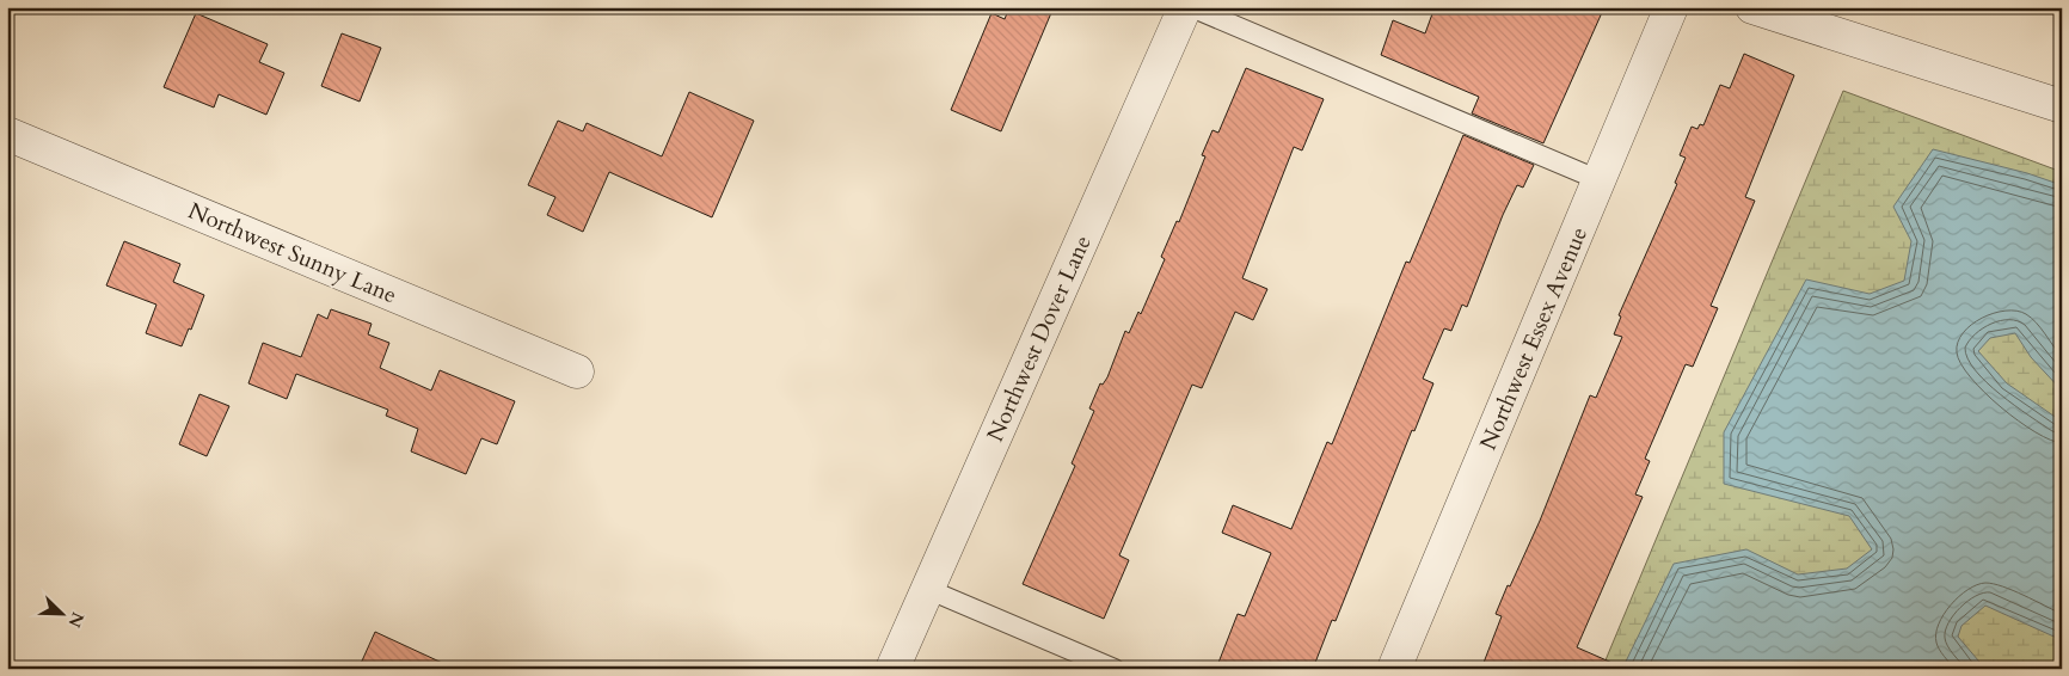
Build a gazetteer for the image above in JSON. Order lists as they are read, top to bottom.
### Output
{
  "streets": {
    "street": ["Northwest Sunny Lane", "Northwest Dover Lane", "Northwest Essex Avenue"]
  },
  "north": "bottom right"
}
